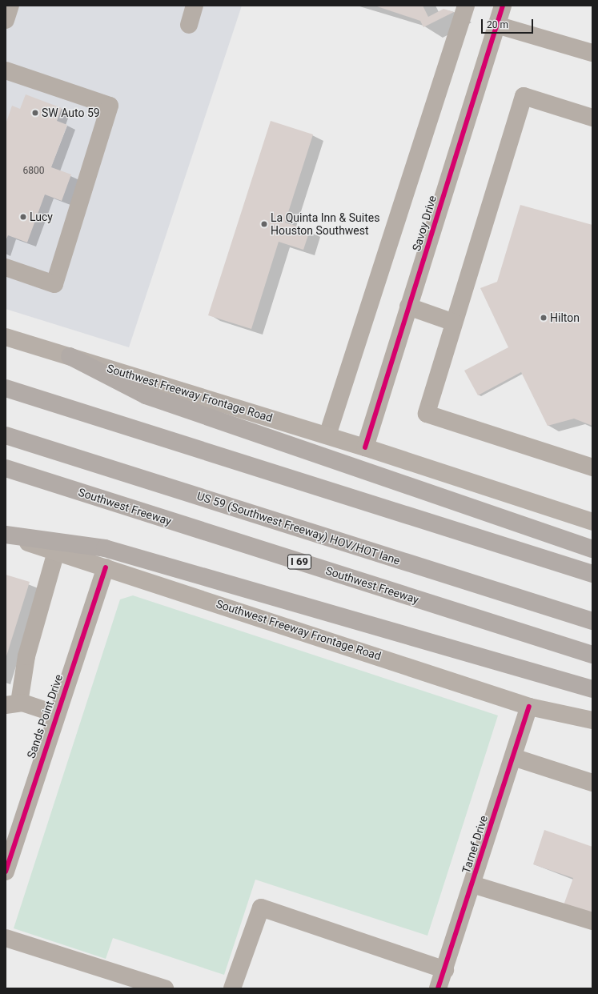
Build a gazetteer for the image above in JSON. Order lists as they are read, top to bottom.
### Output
{
  "streets": {
    "highway": ["Southwest Freeway", "US 59 (Southwest Freeway) HOV/HOT lane", "I 69"],
    "main road": ["Southwest Freeway Frontage Road"],
    "street": ["Savoy Drive", "Sands Point Drive", "Tarnef Drive"]
  },
  "crossings": [
    ["Savoy Drive", "Southwest Freeway Frontage Road"],
    ["Southwest Freeway Frontage Road", "Sands Point Drive"],
    ["Southwest Freeway Frontage Road", "Tarnef Drive"]
  ],
  "places": [
    "SW Auto 59",
    "Lucy",
    "La Quinta Inn & Suites Houston Southwest",
    "Hilton"
  ],
  "house_numbers": ["6800"],
  "scale_bar": "20 m"
}
